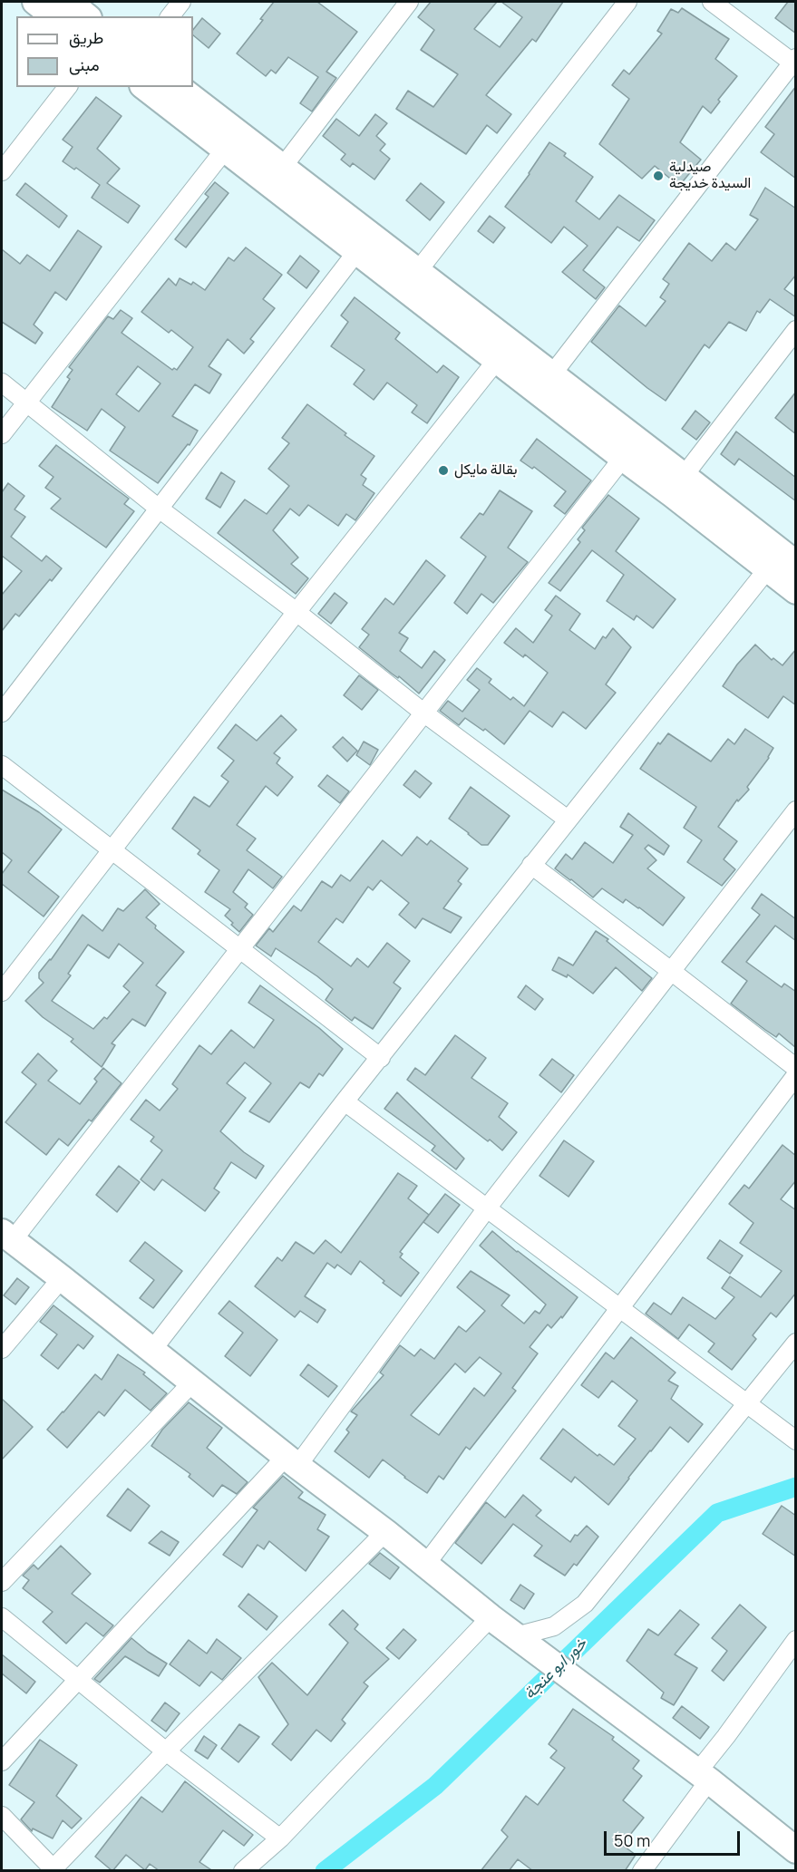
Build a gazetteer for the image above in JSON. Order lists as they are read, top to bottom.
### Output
{
  "water": ["خور ابو عنجة"],
  "places": ["صيدلية السيدة خديجة", "بقالة مايكل"],
  "legend": ["طريق", "مبنى"],
  "scale_bar": "50 m"
}
